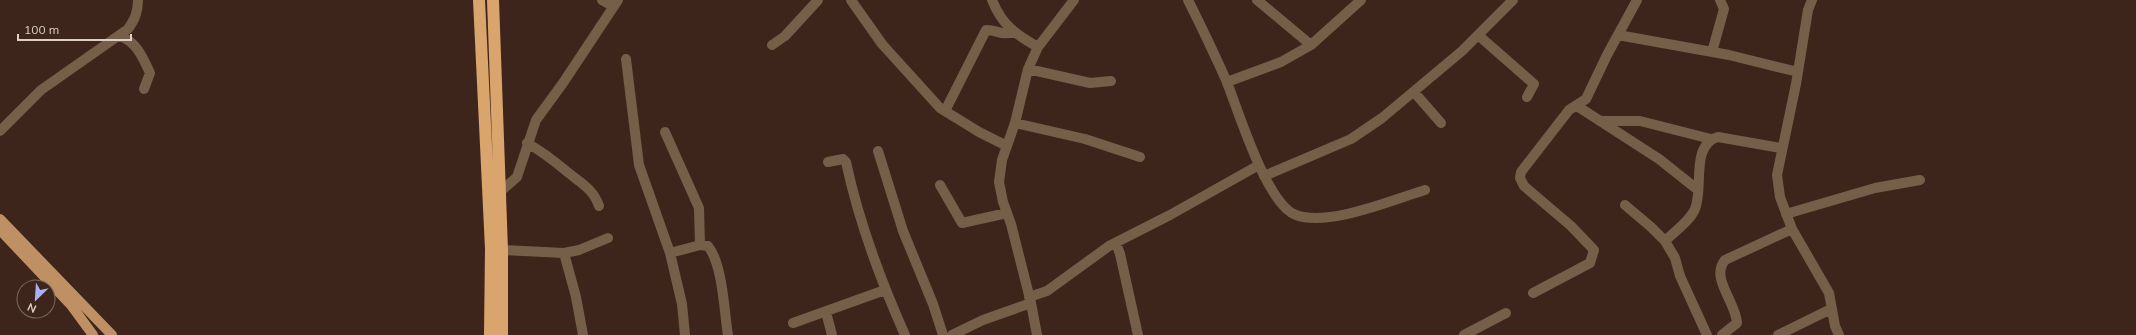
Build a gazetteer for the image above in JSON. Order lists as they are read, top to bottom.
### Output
{
  "scale_bar": "100 m",
  "north": "bottom left"
}
